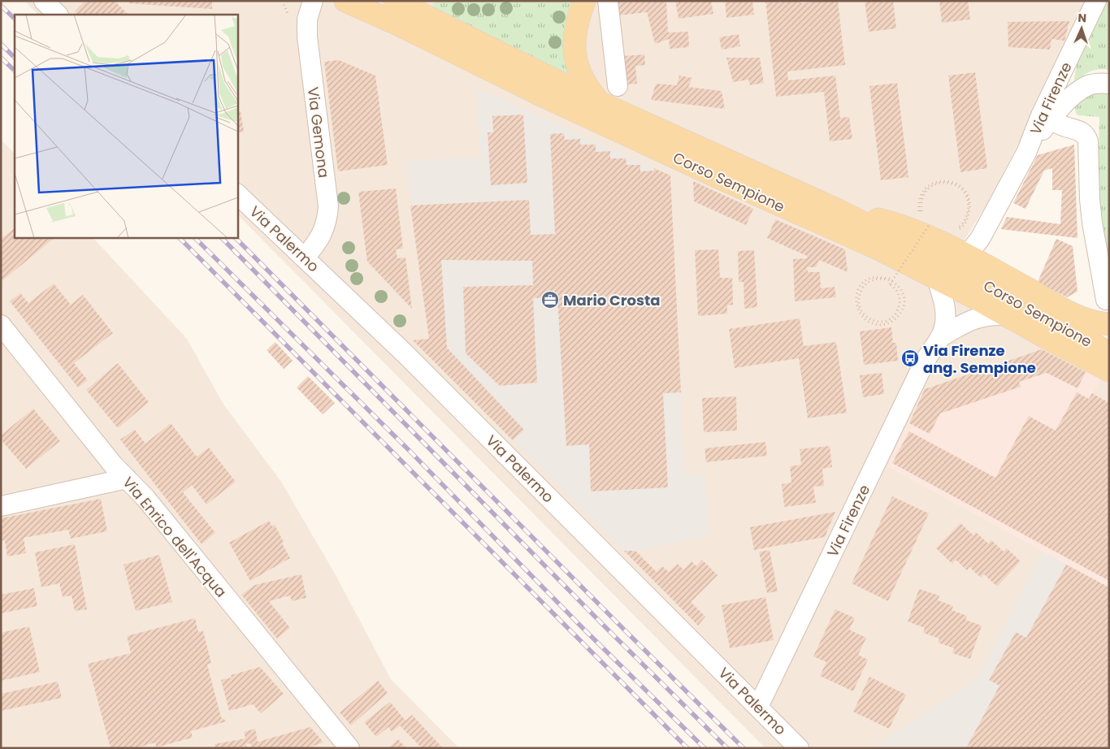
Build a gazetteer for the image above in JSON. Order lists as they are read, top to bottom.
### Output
{
  "streets": {
    "main road": ["Corso Sempione"],
    "street": [
      "Via Firenze",
      "Via Gemona",
      "Via Palermo",
      "Via Enrico dell'Acqua"
    ]
  },
  "crossings": [
    ["Via Firenze", "Corso Sempione"],
    ["Via Firenze", "Via Palermo"],
    ["Via Gemona", "Via Palermo"]
  ],
  "places": {
    "office": ["Mario Crosta"],
    "bus stop": ["Via Firenze ang. Sempione"]
  },
  "north": "top"
}
